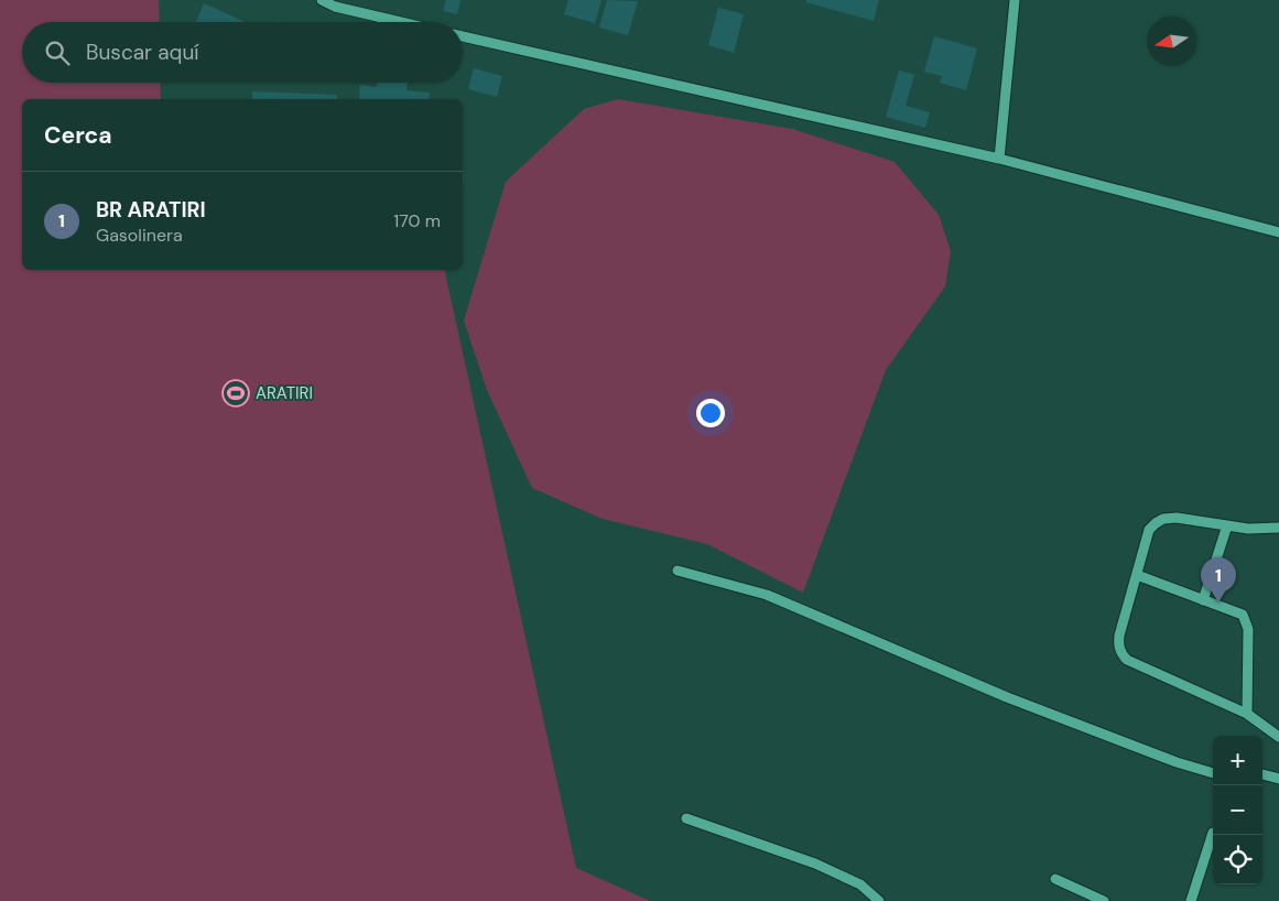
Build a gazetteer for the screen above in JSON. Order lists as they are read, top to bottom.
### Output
{
  "places": {
    "sports": ["ARATIRI"]
  },
  "north": "left",
  "page": {
    "search": "Buscar aquí",
    "heading": "Cerca",
    "list": [
      {
        "mark": "1",
        "name": "BR ARATIRI",
        "note": "Gasolinera",
        "value": "170 m"
      }
    ],
    "pins": "1",
    "map_buttons": ["+", "−"]
  }
}
